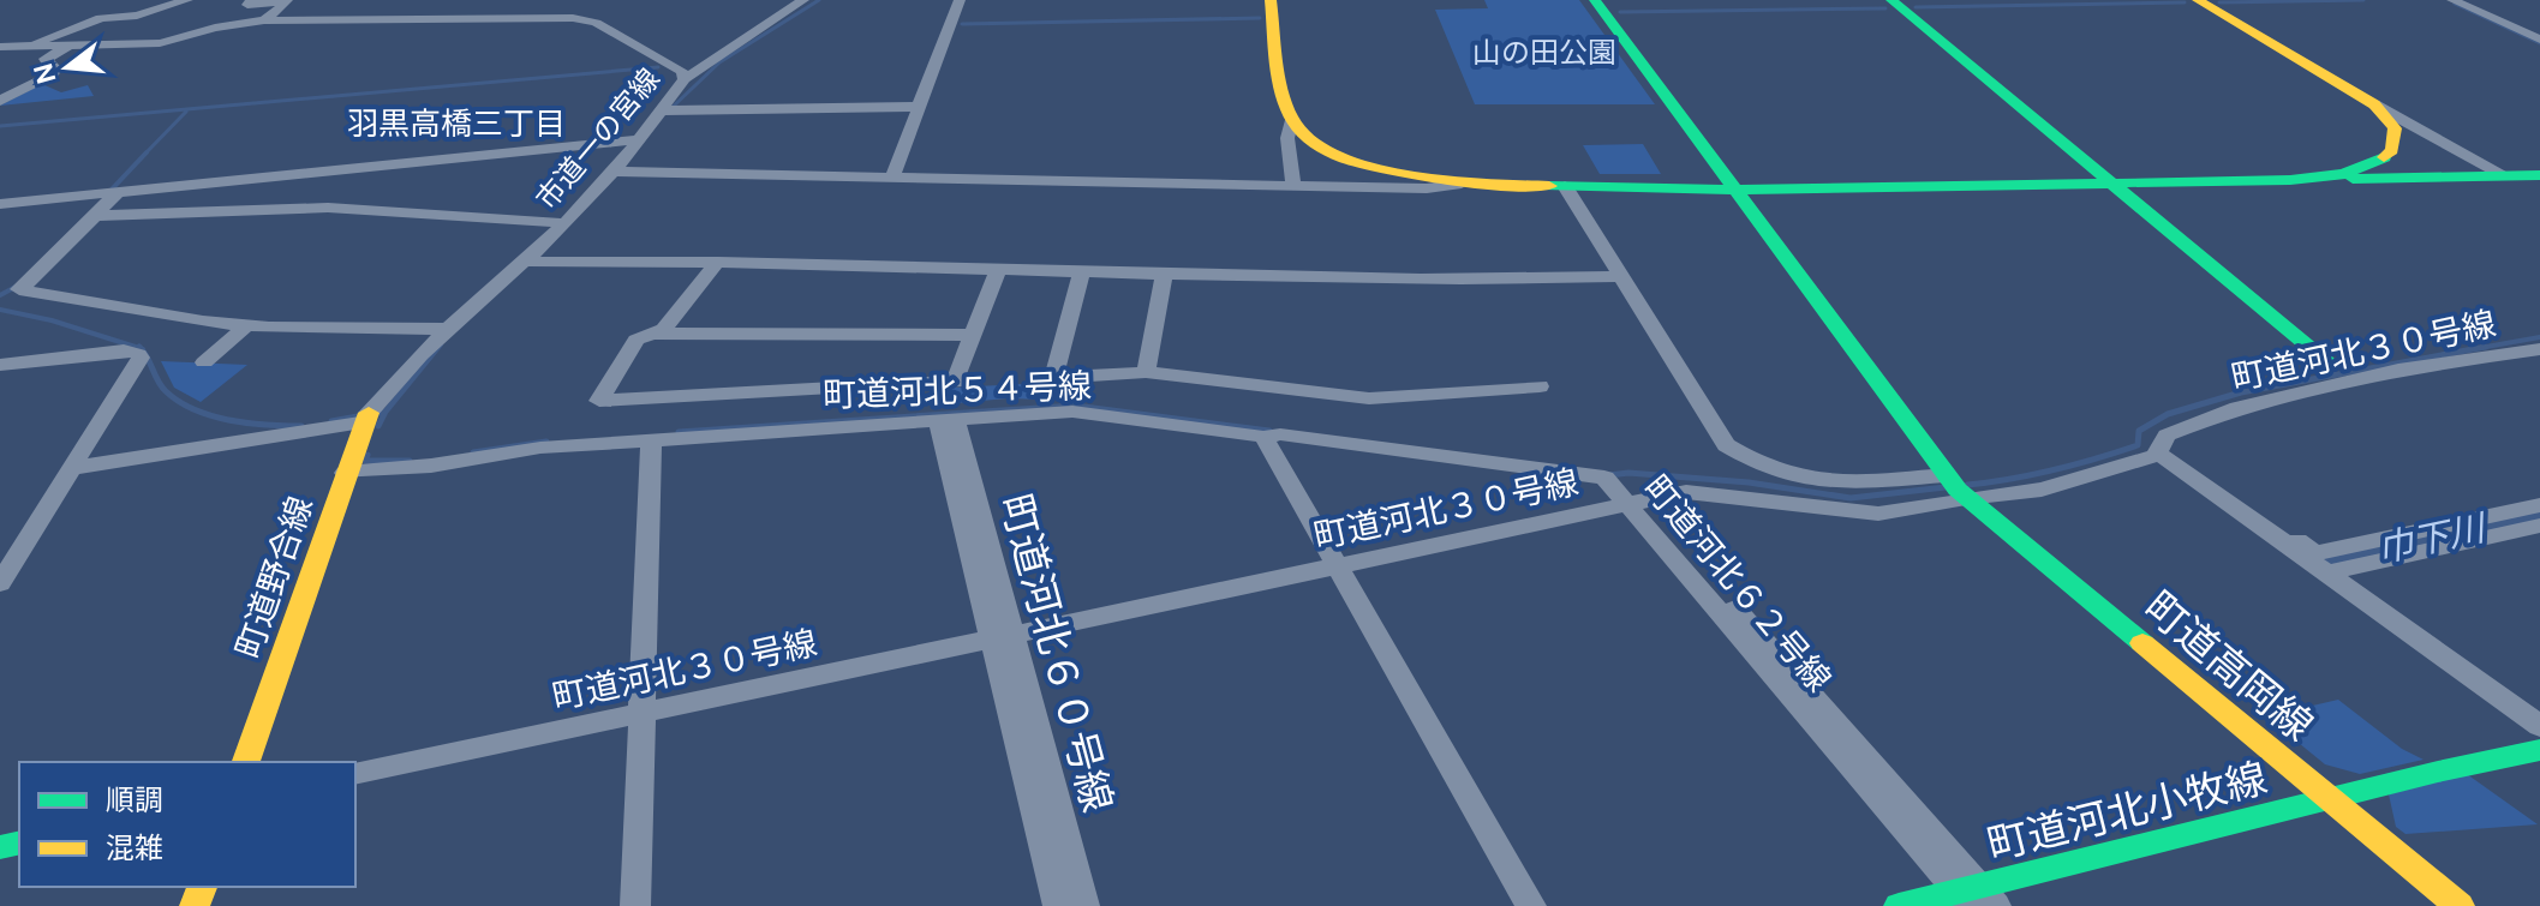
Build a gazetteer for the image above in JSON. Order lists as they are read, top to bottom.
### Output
{
  "streets": {
    "street": [
      "市道一の宮線",
      "町道河北３０号線",
      "町道河北５４号線",
      "町道野合線",
      "町道河北６２号線",
      "町道河北６０号線",
      "町道高岡線",
      "町道河北小牧線"
    ]
  },
  "crossings": [
    ["市道一の宮線", "町道野合線"],
    ["町道河北３０号線", "町道河北６２号線"],
    ["町道河北３０号線", "町道河北６０号線"],
    ["町道河北３０号線", "町道高岡線"],
    ["町道河北５４号線", "町道野合線"],
    ["町道河北５４号線", "町道河北６２号線"],
    ["町道河北６２号線", "町道河北小牧線"],
    ["町道高岡線", "町道河北小牧線"]
  ],
  "districts": ["羽黒高橋三丁目"],
  "water": ["巾下川"],
  "parks": ["山の田公園"],
  "legend": ["順調", "混雑"],
  "north": "left"
}
